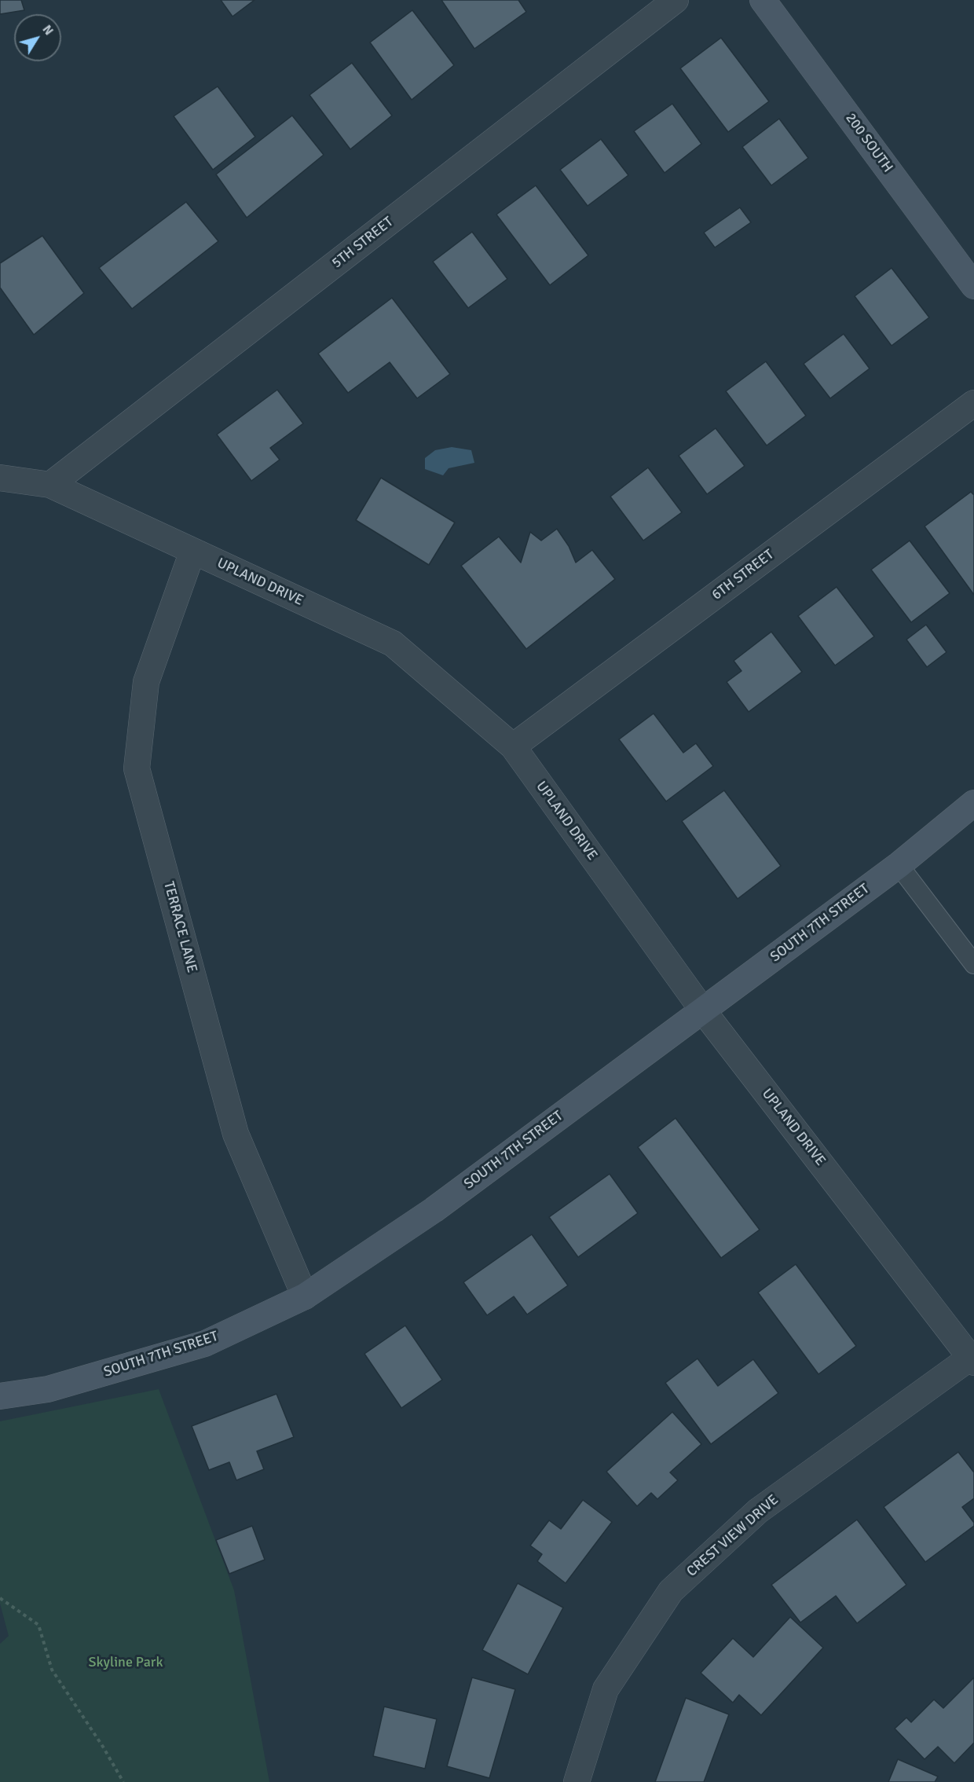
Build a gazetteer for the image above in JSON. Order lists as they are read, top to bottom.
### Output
{
  "streets": {
    "street": [
      "200 SOUTH",
      "5TH STREET",
      "6TH STREET",
      "UPLAND DRIVE",
      "SOUTH 7TH STREET",
      "TERRACE LANE",
      "CREST VIEW DRIVE"
    ]
  },
  "crossings": [
    ["5TH STREET", "UPLAND DRIVE"],
    ["6TH STREET", "UPLAND DRIVE"],
    ["UPLAND DRIVE", "SOUTH 7TH STREET"],
    ["UPLAND DRIVE", "TERRACE LANE"],
    ["UPLAND DRIVE", "CREST VIEW DRIVE"],
    ["SOUTH 7TH STREET", "TERRACE LANE"]
  ],
  "parks": ["Skyline Park"],
  "north": "top right"
}
